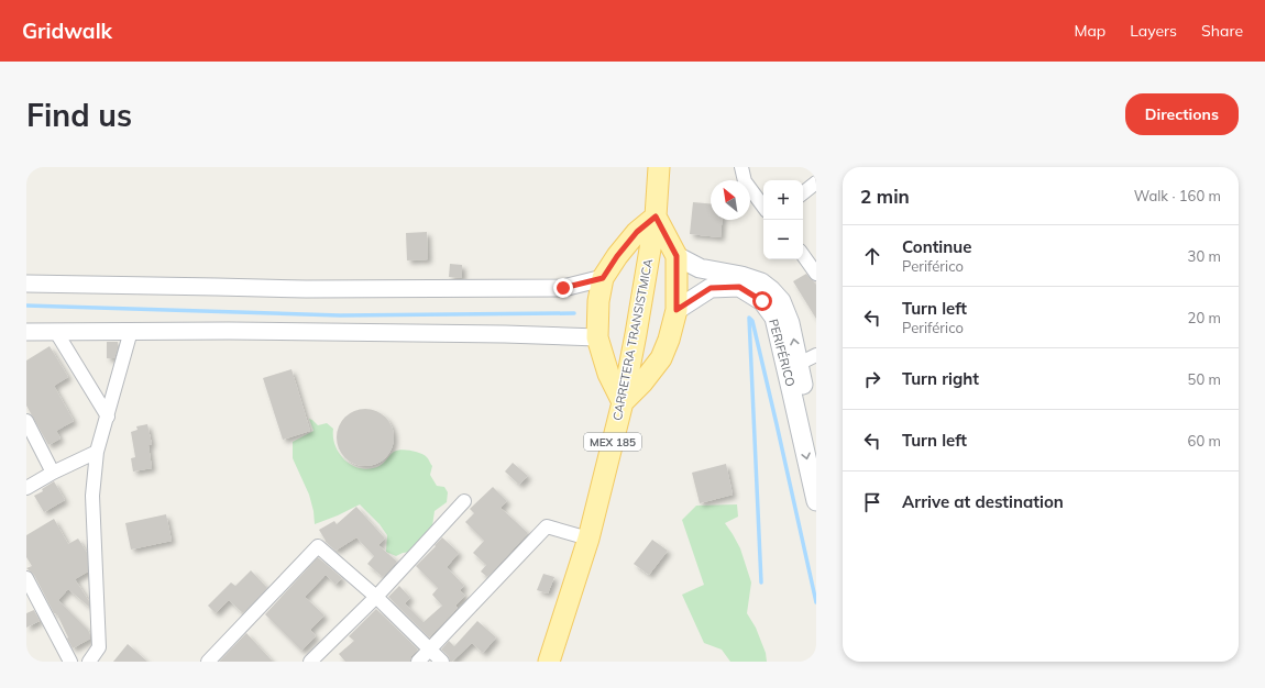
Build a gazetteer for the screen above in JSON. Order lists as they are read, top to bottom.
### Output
{
  "streets": {
    "main road": ["CARRETERA TRANSISTMICA", "PERIFÉRICO", "MEX 185"]
  },
  "north": "top left",
  "page": {
    "header": "Gridwalk",
    "nav": ["Map", "Layers", "Share"],
    "buttons": "Directions",
    "title": "Find us",
    "heading": ["2 min", "Walk · 160 m"],
    "map_buttons": ["+", "−"],
    "list": [
      ["Continue", "Periférico", "30 m"],
      ["Turn left", "Periférico", "20 m"],
      ["Turn right", "50 m"],
      ["Turn left", "60 m"],
      "Arrive at destination"
    ]
  }
}
